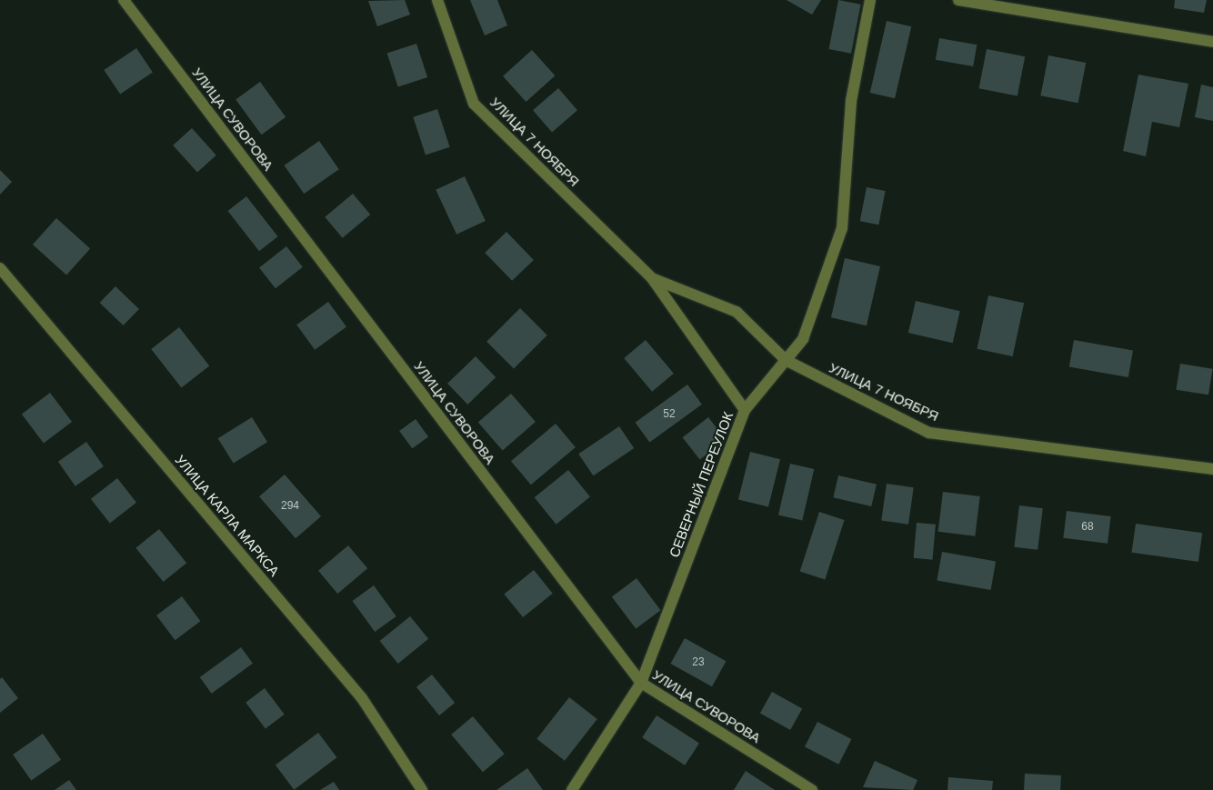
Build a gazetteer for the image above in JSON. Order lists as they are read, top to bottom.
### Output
{
  "streets": {
    "street": [
      "УЛИЦА СУВОРОВА",
      "УЛИЦА 7 НОЯБРЯ",
      "СЕВЕРНЫЙ ПЕРЕУЛОК",
      "УЛИЦА КАРЛА МАРКСА"
    ]
  },
  "crossings": [
    ["УЛИЦА СУВОРОВА", "СЕВЕРНЫЙ ПЕРЕУЛОК"],
    ["УЛИЦА 7 НОЯБРЯ", "СЕВЕРНЫЙ ПЕРЕУЛОК"]
  ],
  "house_numbers": [
    "52",
    "294",
    "68",
    "23"
  ]
}
